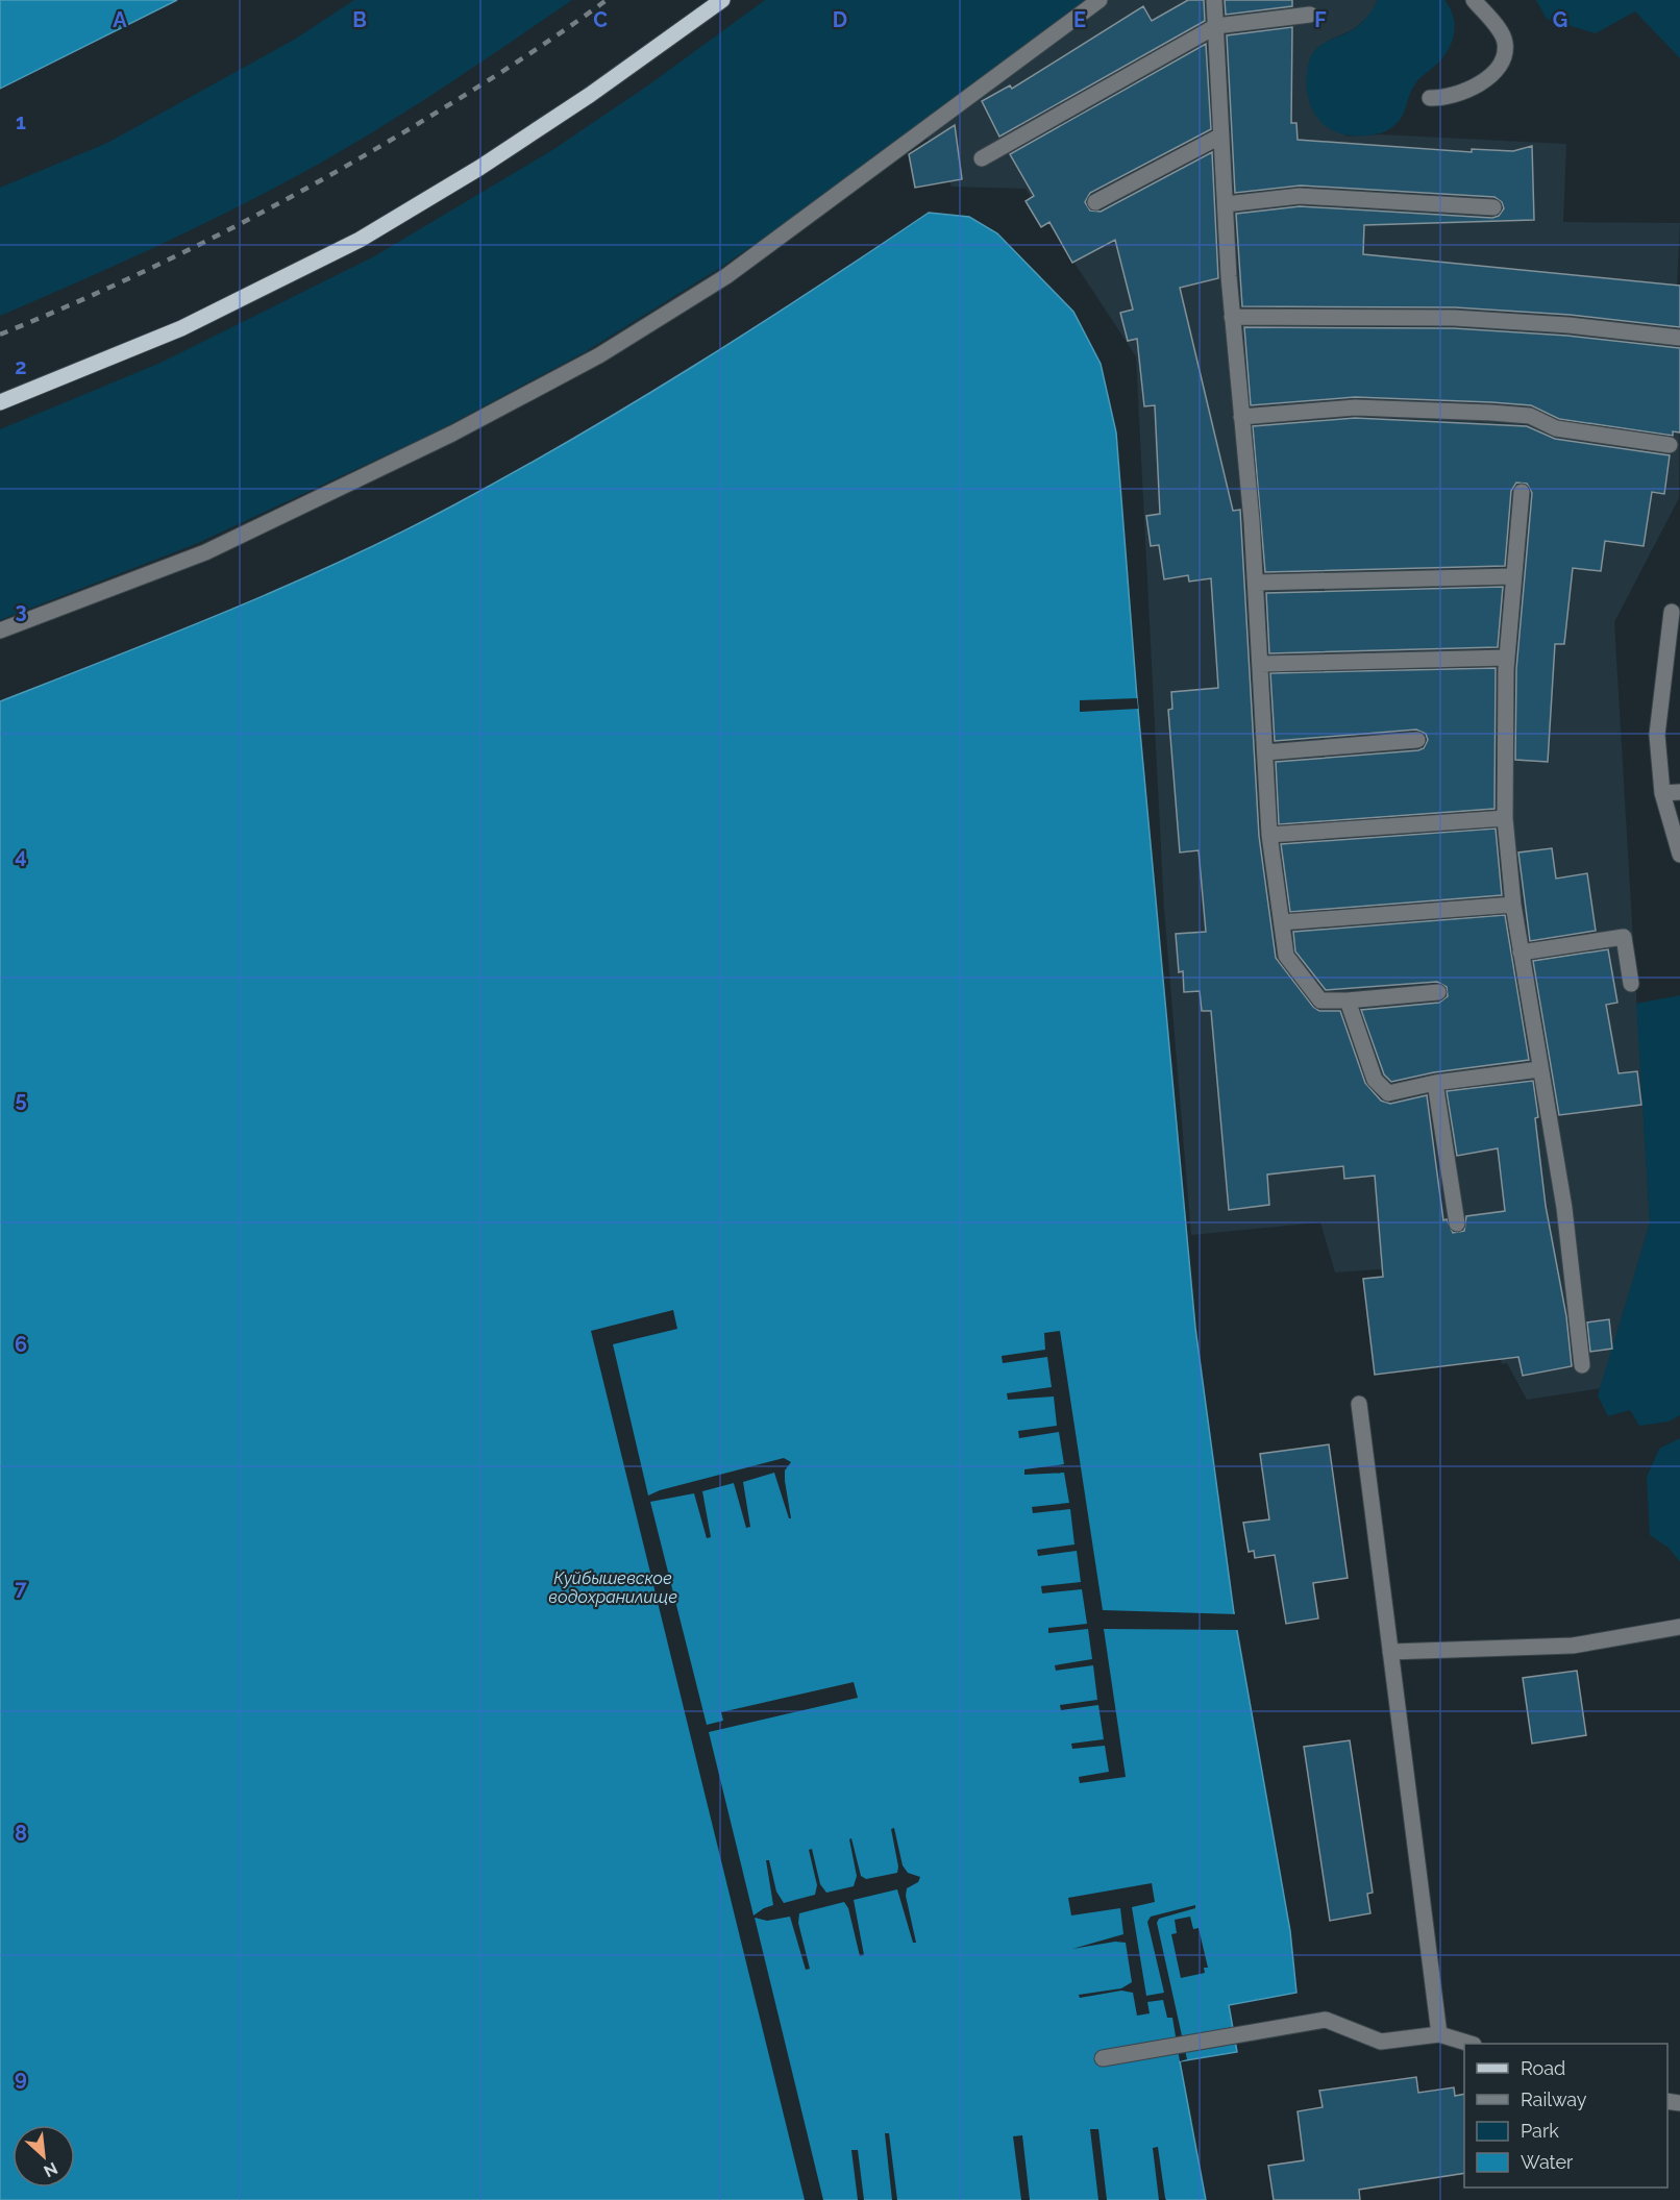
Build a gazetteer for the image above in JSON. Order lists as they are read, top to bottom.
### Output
{
  "water": ["Куйбышевское водохранилище"],
  "legend": [
    "Road",
    "Railway",
    "Park",
    "Water"
  ],
  "north": "bottom right",
  "grid": {
    "columns": [
      "A",
      "B",
      "C",
      "D",
      "E",
      "F",
      "G"
    ],
    "rows": [
      "1",
      "2",
      "3",
      "4",
      "5",
      "6",
      "7",
      "8",
      "9"
    ]
  }
}
